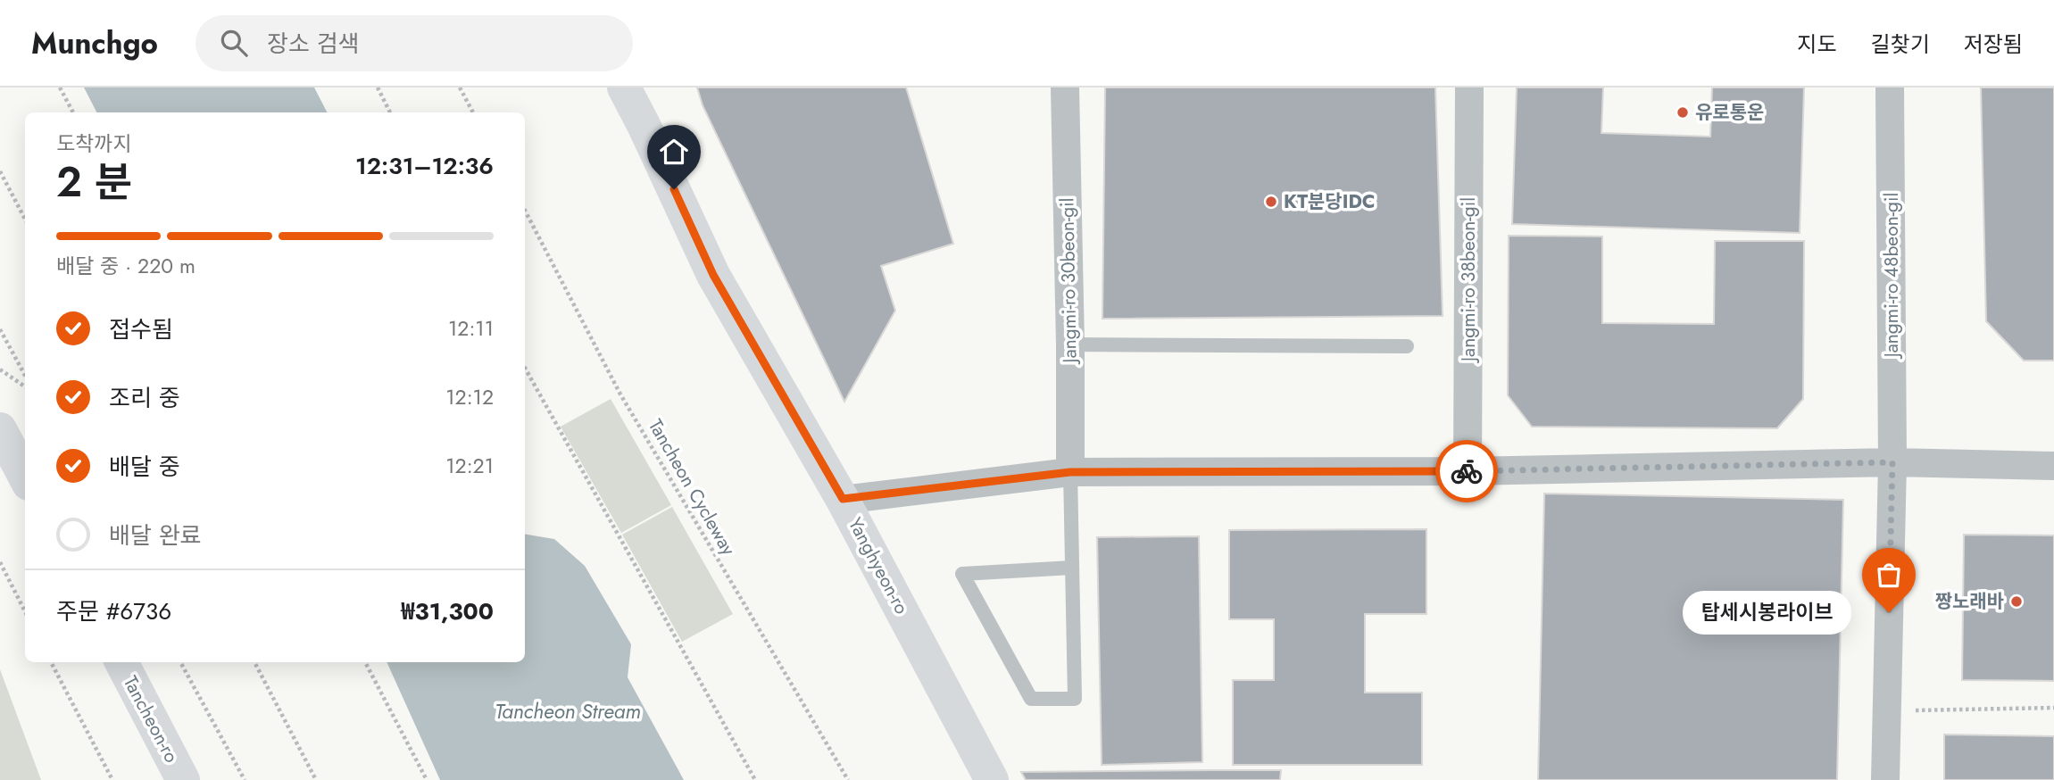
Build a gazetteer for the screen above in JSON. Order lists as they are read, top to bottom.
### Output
{
  "streets": {
    "main road": ["Yanghyeon-ro", "Tancheon-ro"],
    "street": ["Jangmi-ro 48beon-gil", "Jangmi-ro 38beon-gil", "Jangmi-ro 30beon-gil"],
    "path": ["Tancheon Cycleway"]
  },
  "water": ["Tancheon Stream"],
  "places": [
    "유로통운",
    "KT분당IDC",
    "짱노래바",
    "탑세시봉라이브"
  ],
  "page": {
    "header": "Munchgo",
    "search": "장소 검색",
    "nav": ["지도", "길찾기", "저장됨"],
    "heading": ["2 분", "도착까지", "12:31–12:36"],
    "panel": ["주문 #6736", "₩31,300"],
    "bar": "배달 중 · 220 m",
    "list": [
      ["접수됨", "12:11"],
      ["조리 중", "12:12"],
      ["배달 중", "12:21"],
      "배달 완료"
    ],
    "bubble": "탑세시봉라이브"
  }
}
